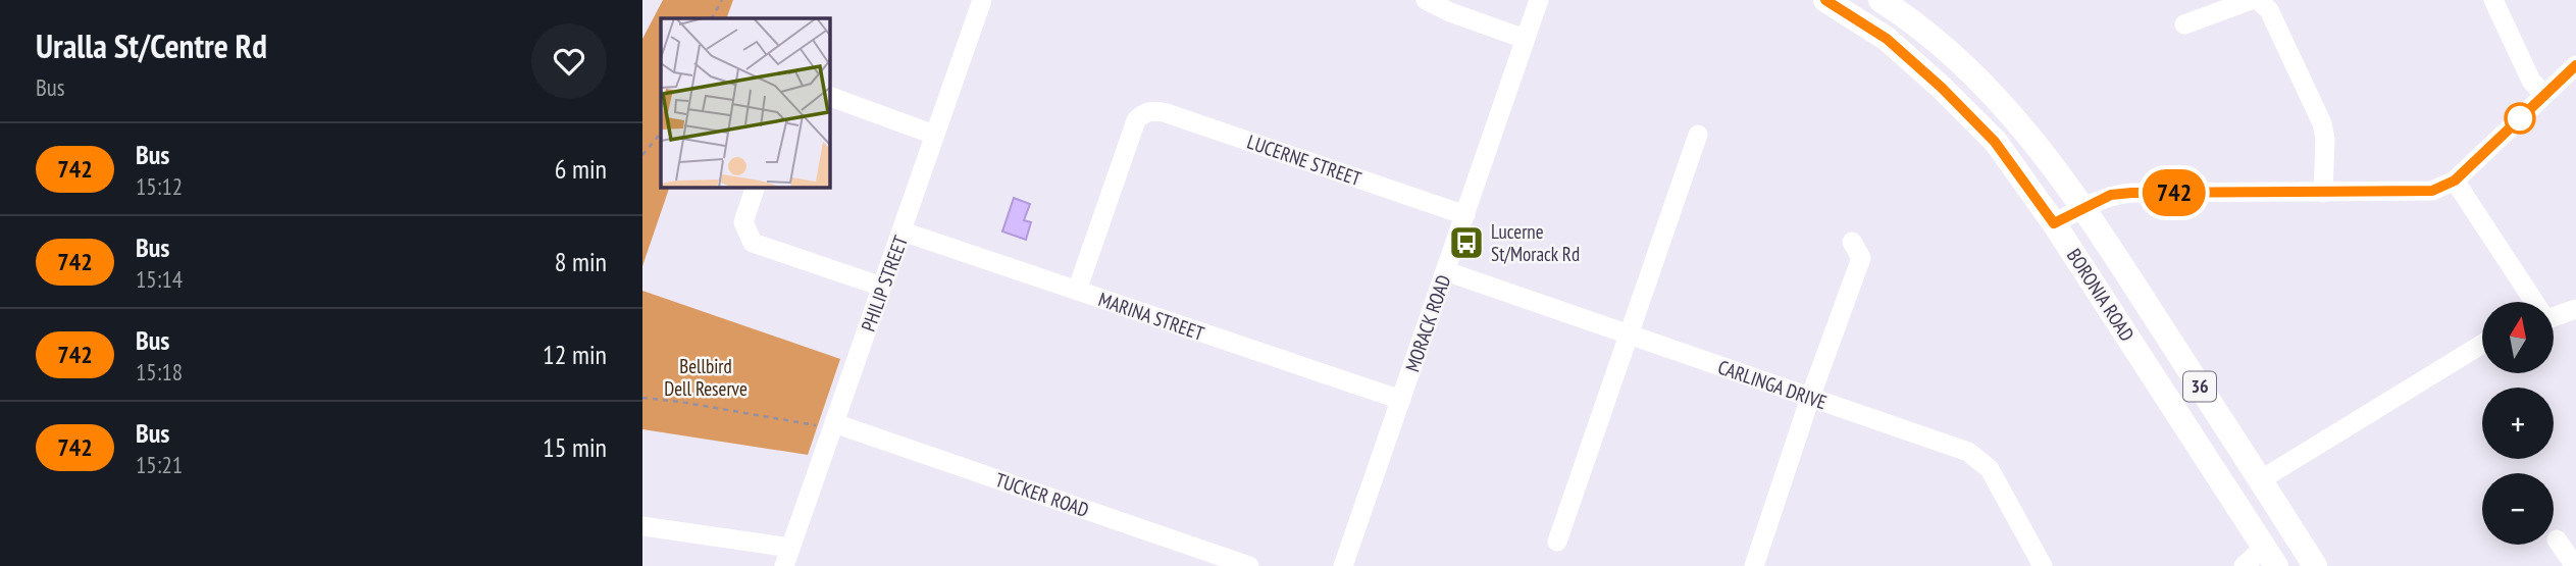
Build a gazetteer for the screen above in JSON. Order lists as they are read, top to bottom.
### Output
{
  "streets": {
    "main road": ["BORONIA ROAD", "36"],
    "street": [
      "LUCERNE STREET",
      "PHILIP STREET",
      "MARINA STREET",
      "MORACK ROAD",
      "CARLINGA DRIVE",
      "TUCKER ROAD"
    ]
  },
  "crossings": [
    ["LUCERNE STREET", "MARINA STREET"],
    ["LUCERNE STREET", "MORACK ROAD"],
    ["PHILIP STREET", "MARINA STREET"],
    ["PHILIP STREET", "TUCKER ROAD"],
    ["MARINA STREET", "MORACK ROAD"],
    ["MORACK ROAD", "CARLINGA DRIVE"]
  ],
  "parks": ["Bellbird Dell Reserve"],
  "places": {
    "bus stop": ["Lucerne St/Morack Rd"]
  },
  "lines": ["bus line 742"],
  "north": "top",
  "page": {
    "heading": ["Uralla St/Centre Rd", "Bus"],
    "on_map": "742",
    "list": [
      {
        "mark": "742",
        "name": "Bus",
        "note": "15:12",
        "value": "6 min"
      },
      {
        "mark": "742",
        "name": "Bus",
        "note": "15:14",
        "value": "8 min"
      },
      {
        "mark": "742",
        "name": "Bus",
        "note": "15:18",
        "value": "12 min"
      },
      {
        "mark": "742",
        "name": "Bus",
        "note": "15:21",
        "value": "15 min"
      }
    ],
    "map_buttons": ["+", "−"]
  }
}
